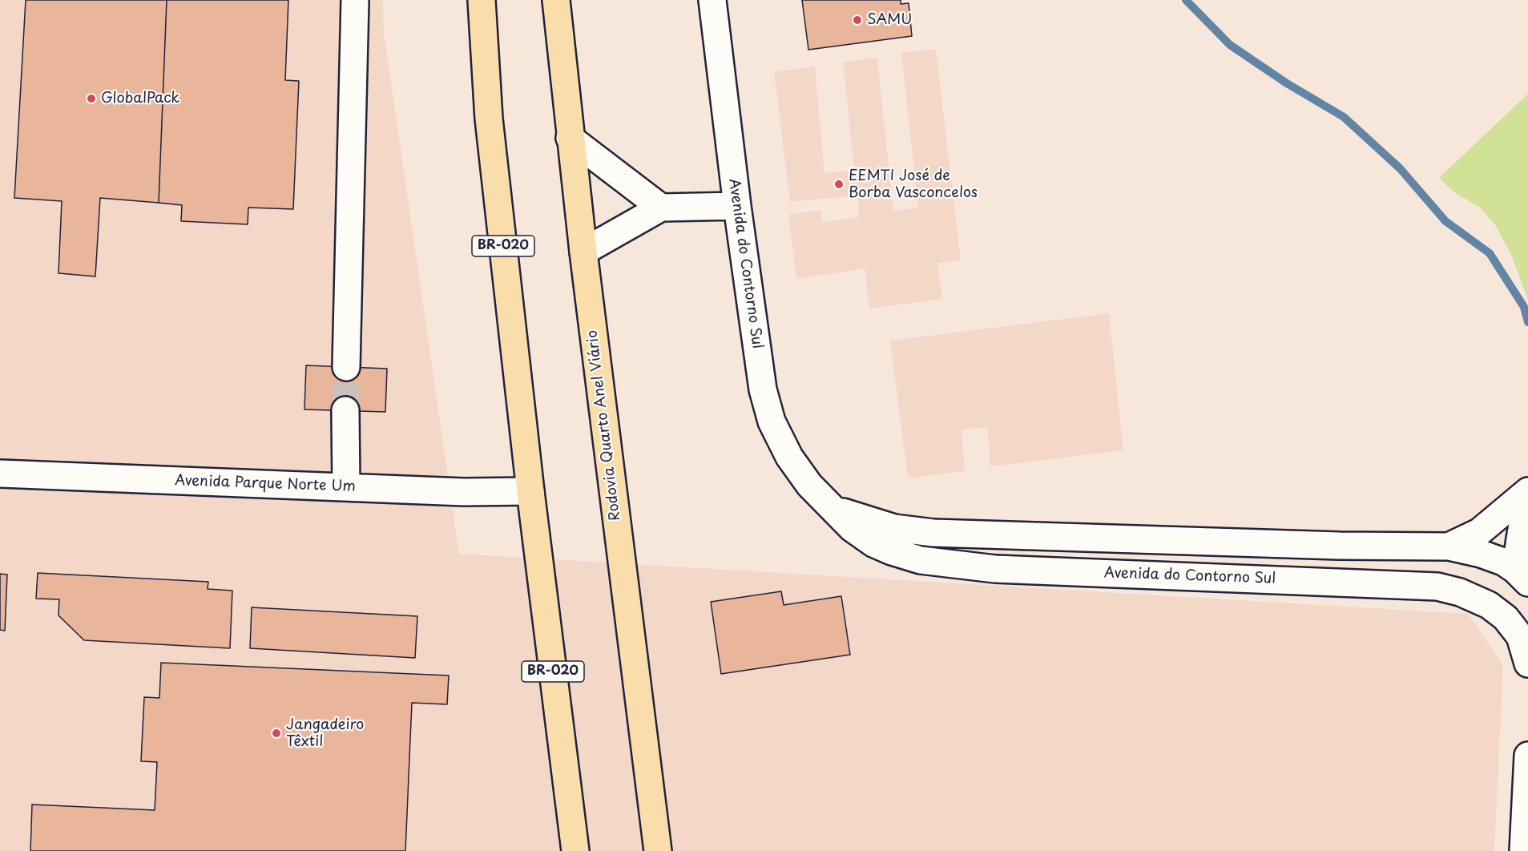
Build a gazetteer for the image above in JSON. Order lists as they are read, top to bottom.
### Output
{
  "streets": {
    "highway": ["BR-020", "Rodovia Quarto Anel Viário"],
    "street": ["Avenida do Contorno Sul", "Avenida Parque Norte Um"]
  },
  "crossings": [
    ["BR-020", "Avenida Parque Norte Um"]
  ],
  "places": [
    "SAMU",
    "GlobalPack",
    "EEMTI José de Borba Vasconcelos",
    "Jangadeiro Têxtil"
  ]
}
